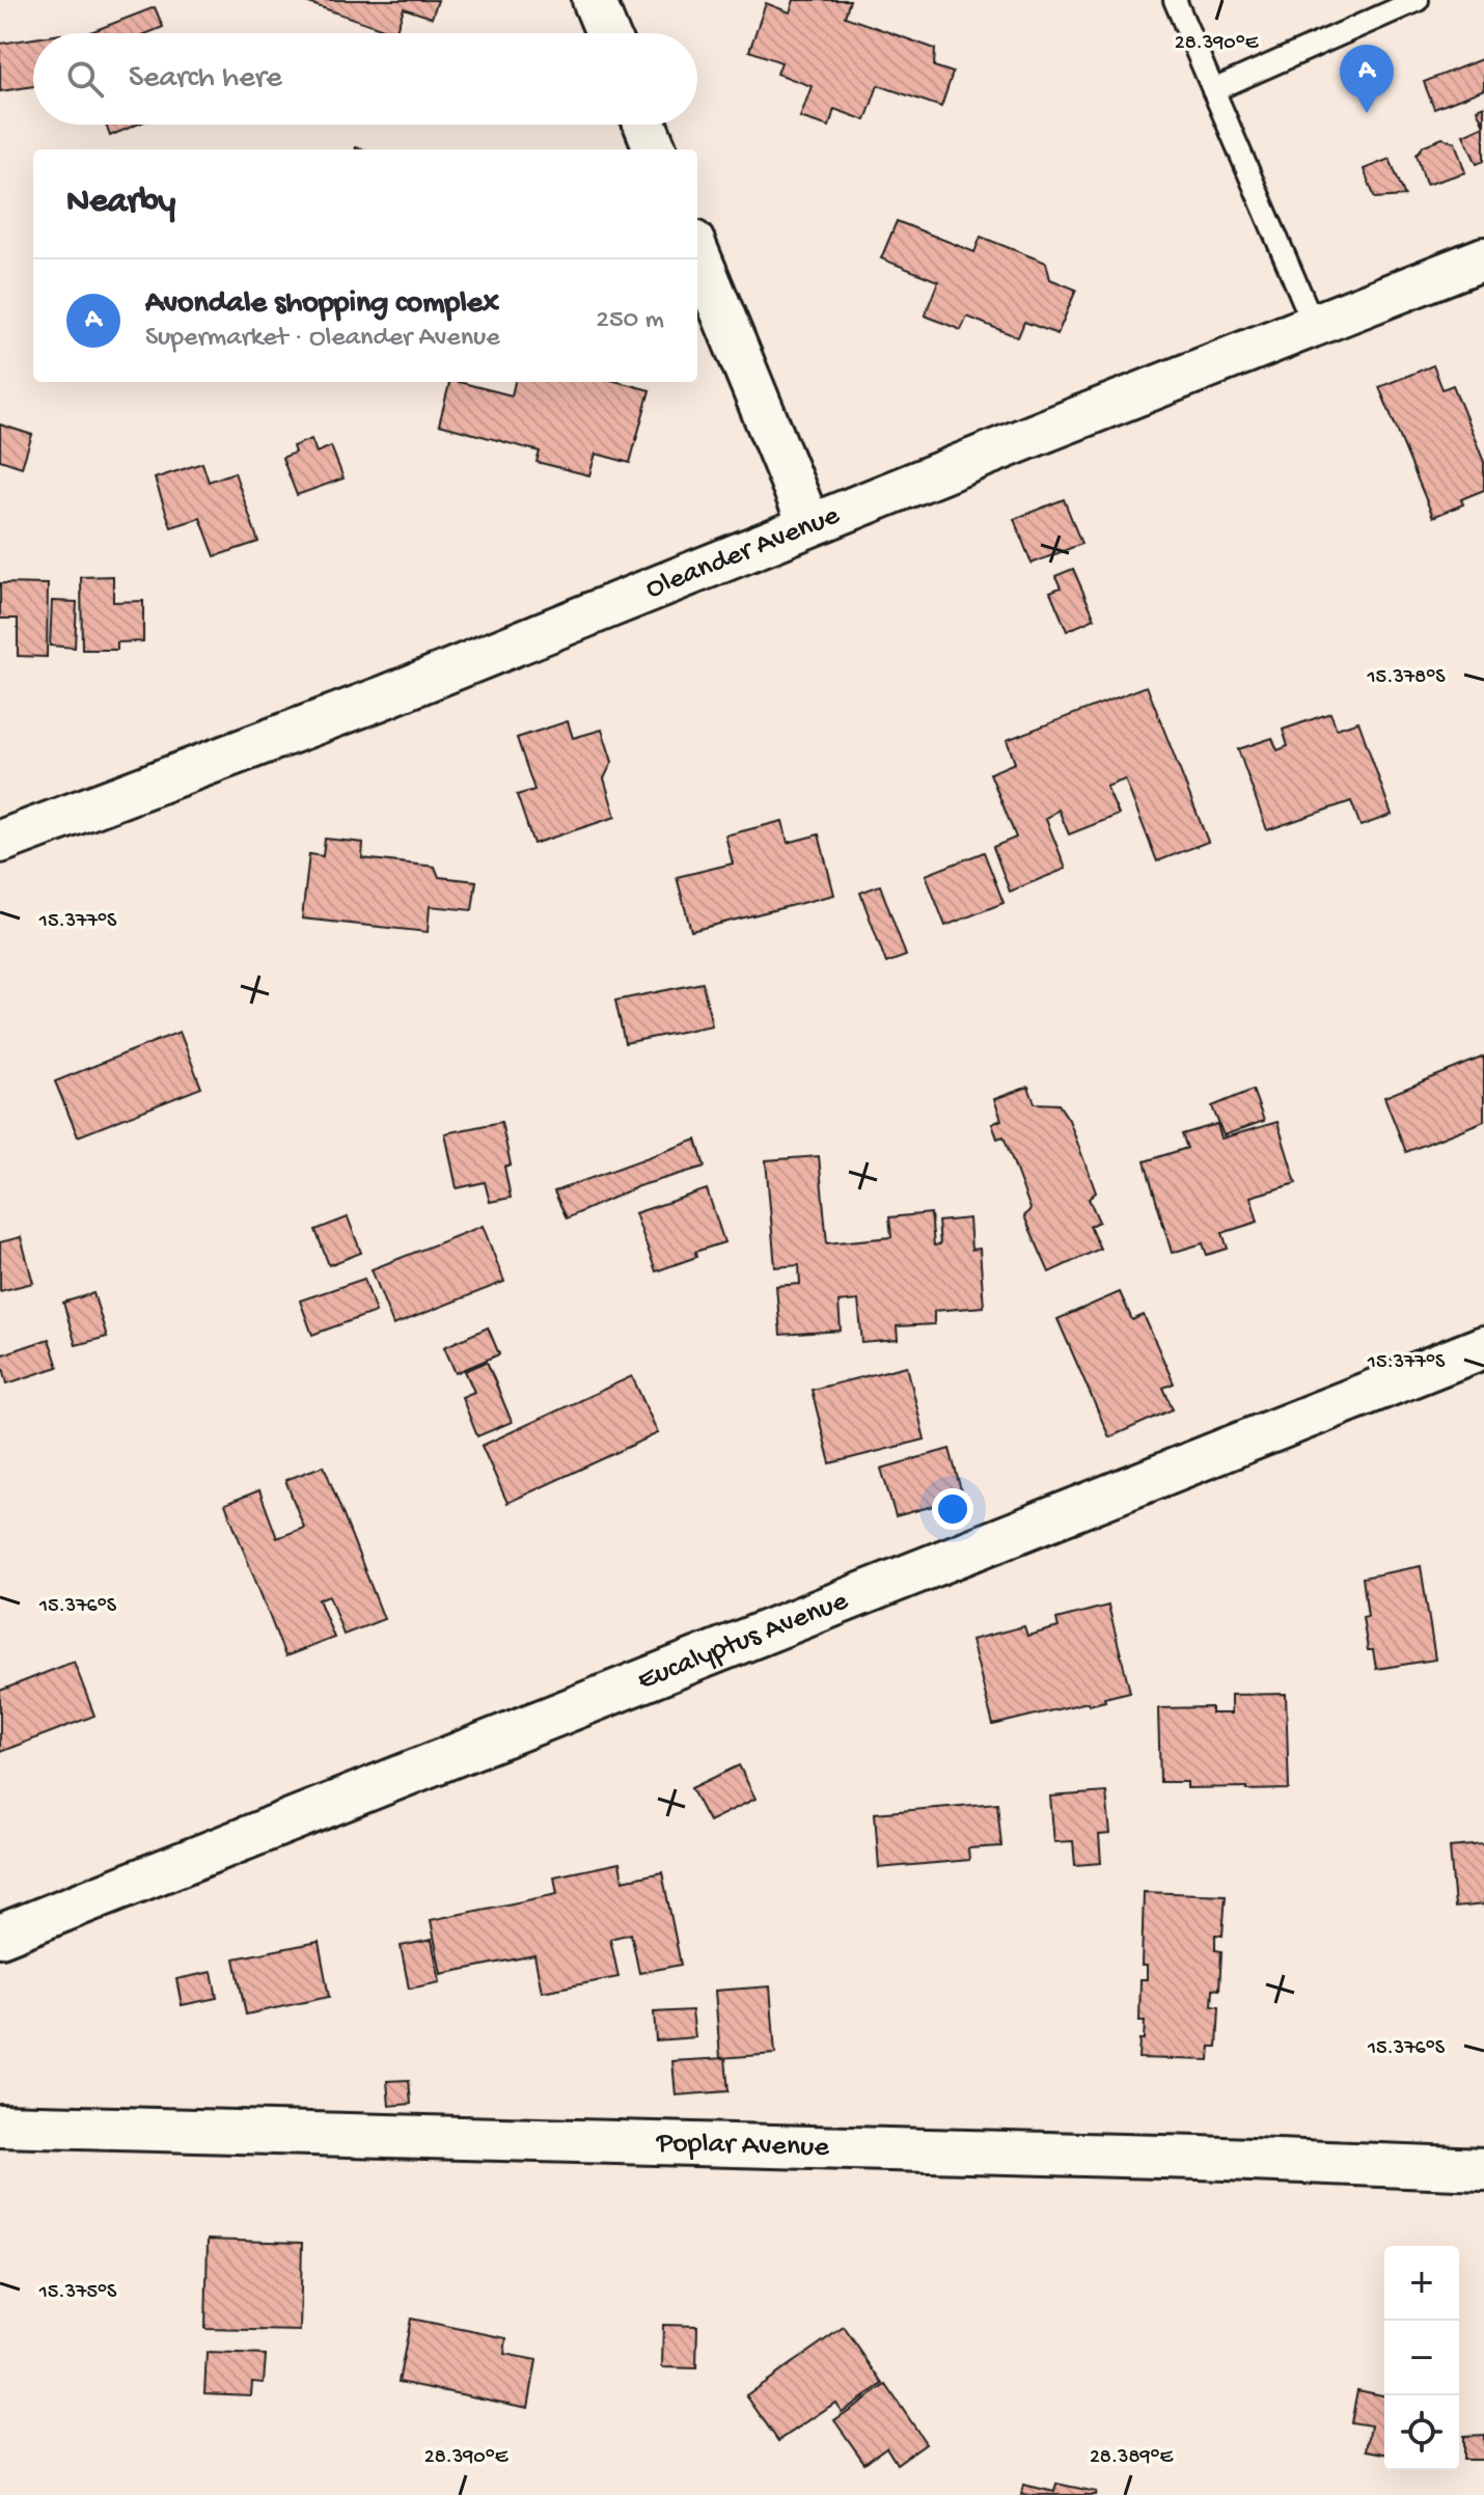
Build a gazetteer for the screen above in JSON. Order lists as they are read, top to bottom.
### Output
{
  "streets": {
    "street": ["Oleander Avenue", "Eucalyptus Avenue", "Poplar Avenue"]
  },
  "page": {
    "search": "Search here",
    "pins": "A",
    "heading": "Nearby",
    "list": [
      {
        "mark": "A",
        "name": "Avondale shopping complex",
        "note": "Supermarket · Oleander Avenue",
        "value": "250 m"
      }
    ],
    "map_buttons": ["+", "−"]
  },
  "coordinates": [
    "28.390°E",
    "15.378°S",
    "15.377°S",
    "15.376°S",
    "15.375°S",
    "28.389°E"
  ]
}
